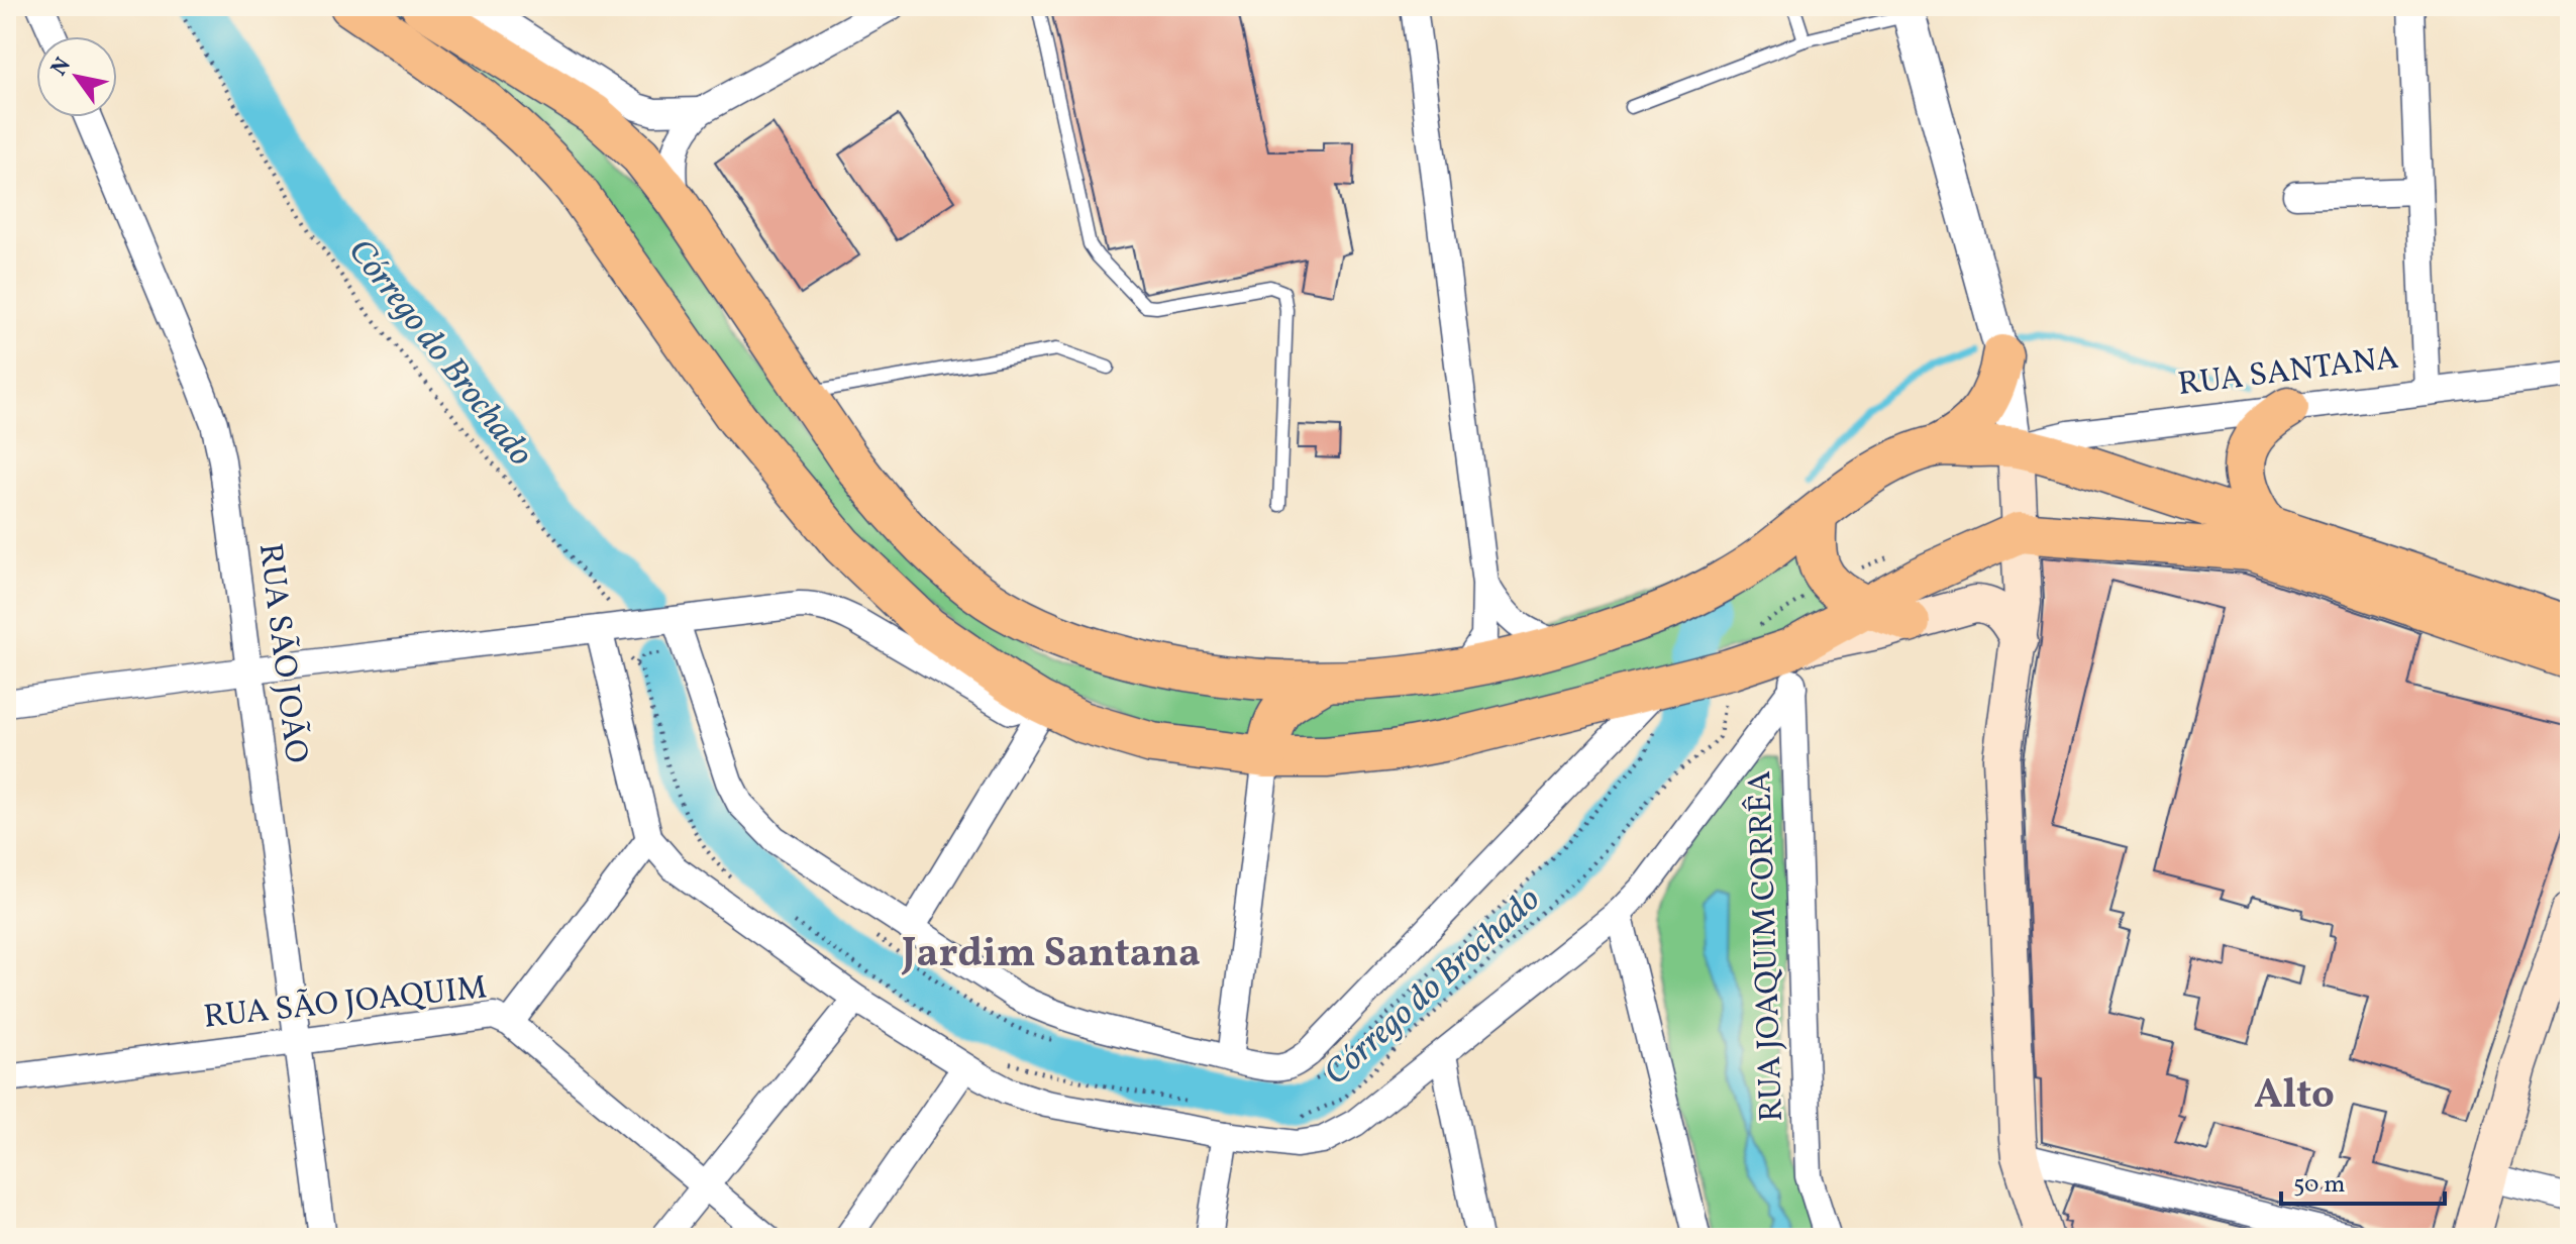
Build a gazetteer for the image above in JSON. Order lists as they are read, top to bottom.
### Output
{
  "streets": {
    "street": [
      "RUA SANTANA",
      "RUA SÃO JOÃO",
      "RUA JOAQUIM CORRÊA",
      "RUA SÃO JOAQUIM"
    ]
  },
  "crossings": [
    ["RUA SÃO JOÃO", "RUA SÃO JOAQUIM"]
  ],
  "districts": ["Jardim Santana", "Alto"],
  "water": ["Córrego do Brochado"],
  "scale_bar": "50 m",
  "north": "top left"
}
